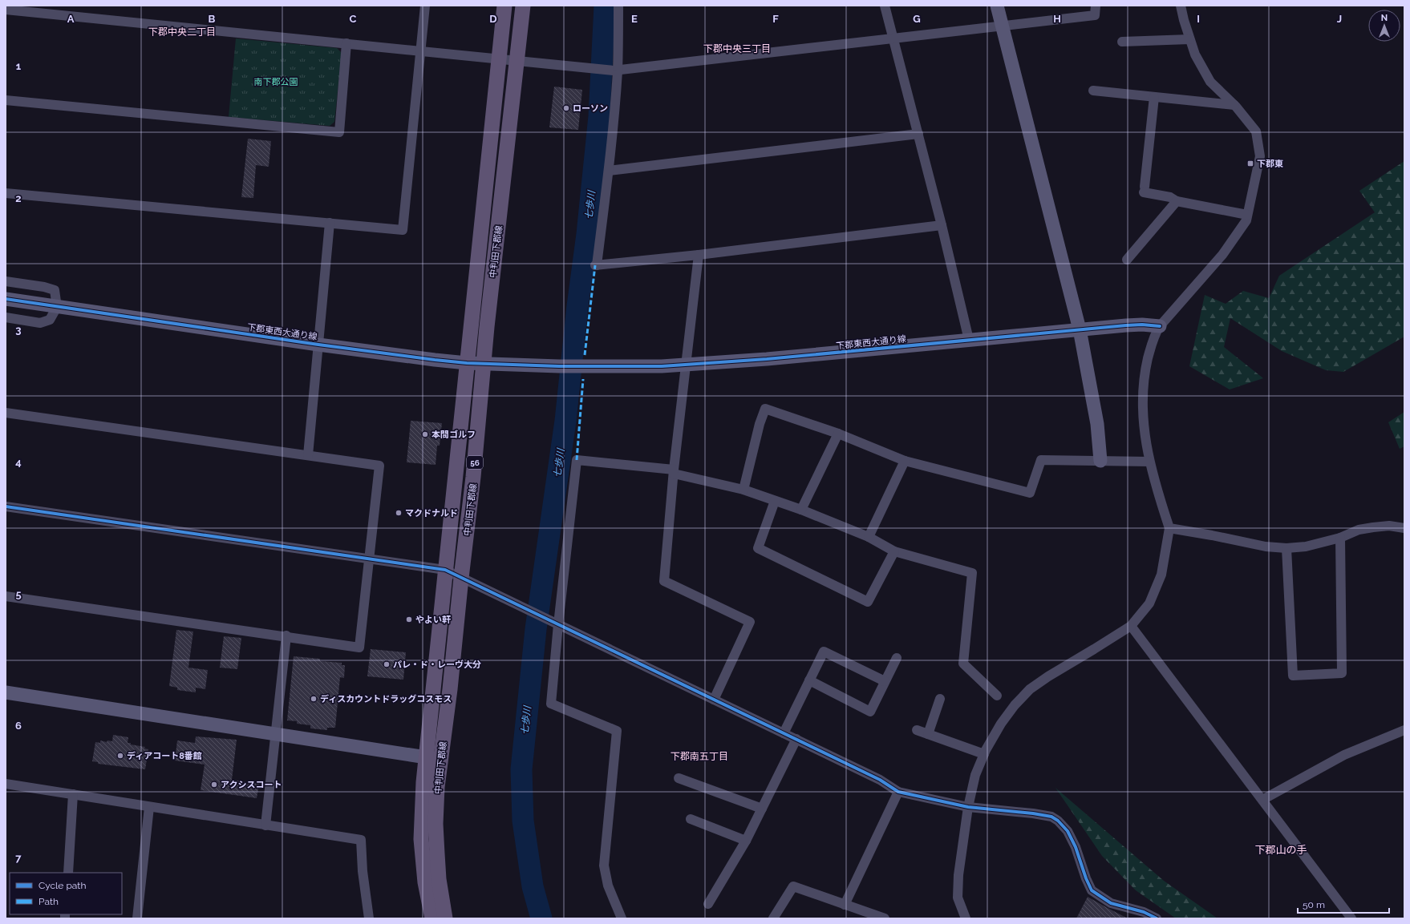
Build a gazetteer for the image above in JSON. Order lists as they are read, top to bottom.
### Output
{
  "streets": {
    "main road": ["中判田下郡線", "56"],
    "street": ["下郡東西大通り線"]
  },
  "crossings": [
    ["中判田下郡線", "下郡東西大通り線"]
  ],
  "districts": [
    "下郡中央二丁目",
    "下郡中央三丁目",
    "下郡南五丁目",
    "下郡山の手"
  ],
  "water": ["七歩川"],
  "parks": ["南下郡公園"],
  "places": {
    "other": [
      "ローソン",
      "本間ゴルフ",
      "マクドナルド",
      "やよい軒",
      "パレ・ド・レーヴ大分",
      "ディスカウントドラッグコスモス",
      "ディアコート8番館",
      "アクシスコート"
    ],
    "transit": ["下郡東"]
  },
  "legend": ["Cycle path", "Path"],
  "scale_bar": "50 m",
  "north": "top",
  "grid": {
    "columns": [
      "A",
      "B",
      "C",
      "D",
      "E",
      "F",
      "G",
      "H",
      "I",
      "J"
    ],
    "rows": [
      "1",
      "2",
      "3",
      "4",
      "5",
      "6",
      "7"
    ]
  }
}
